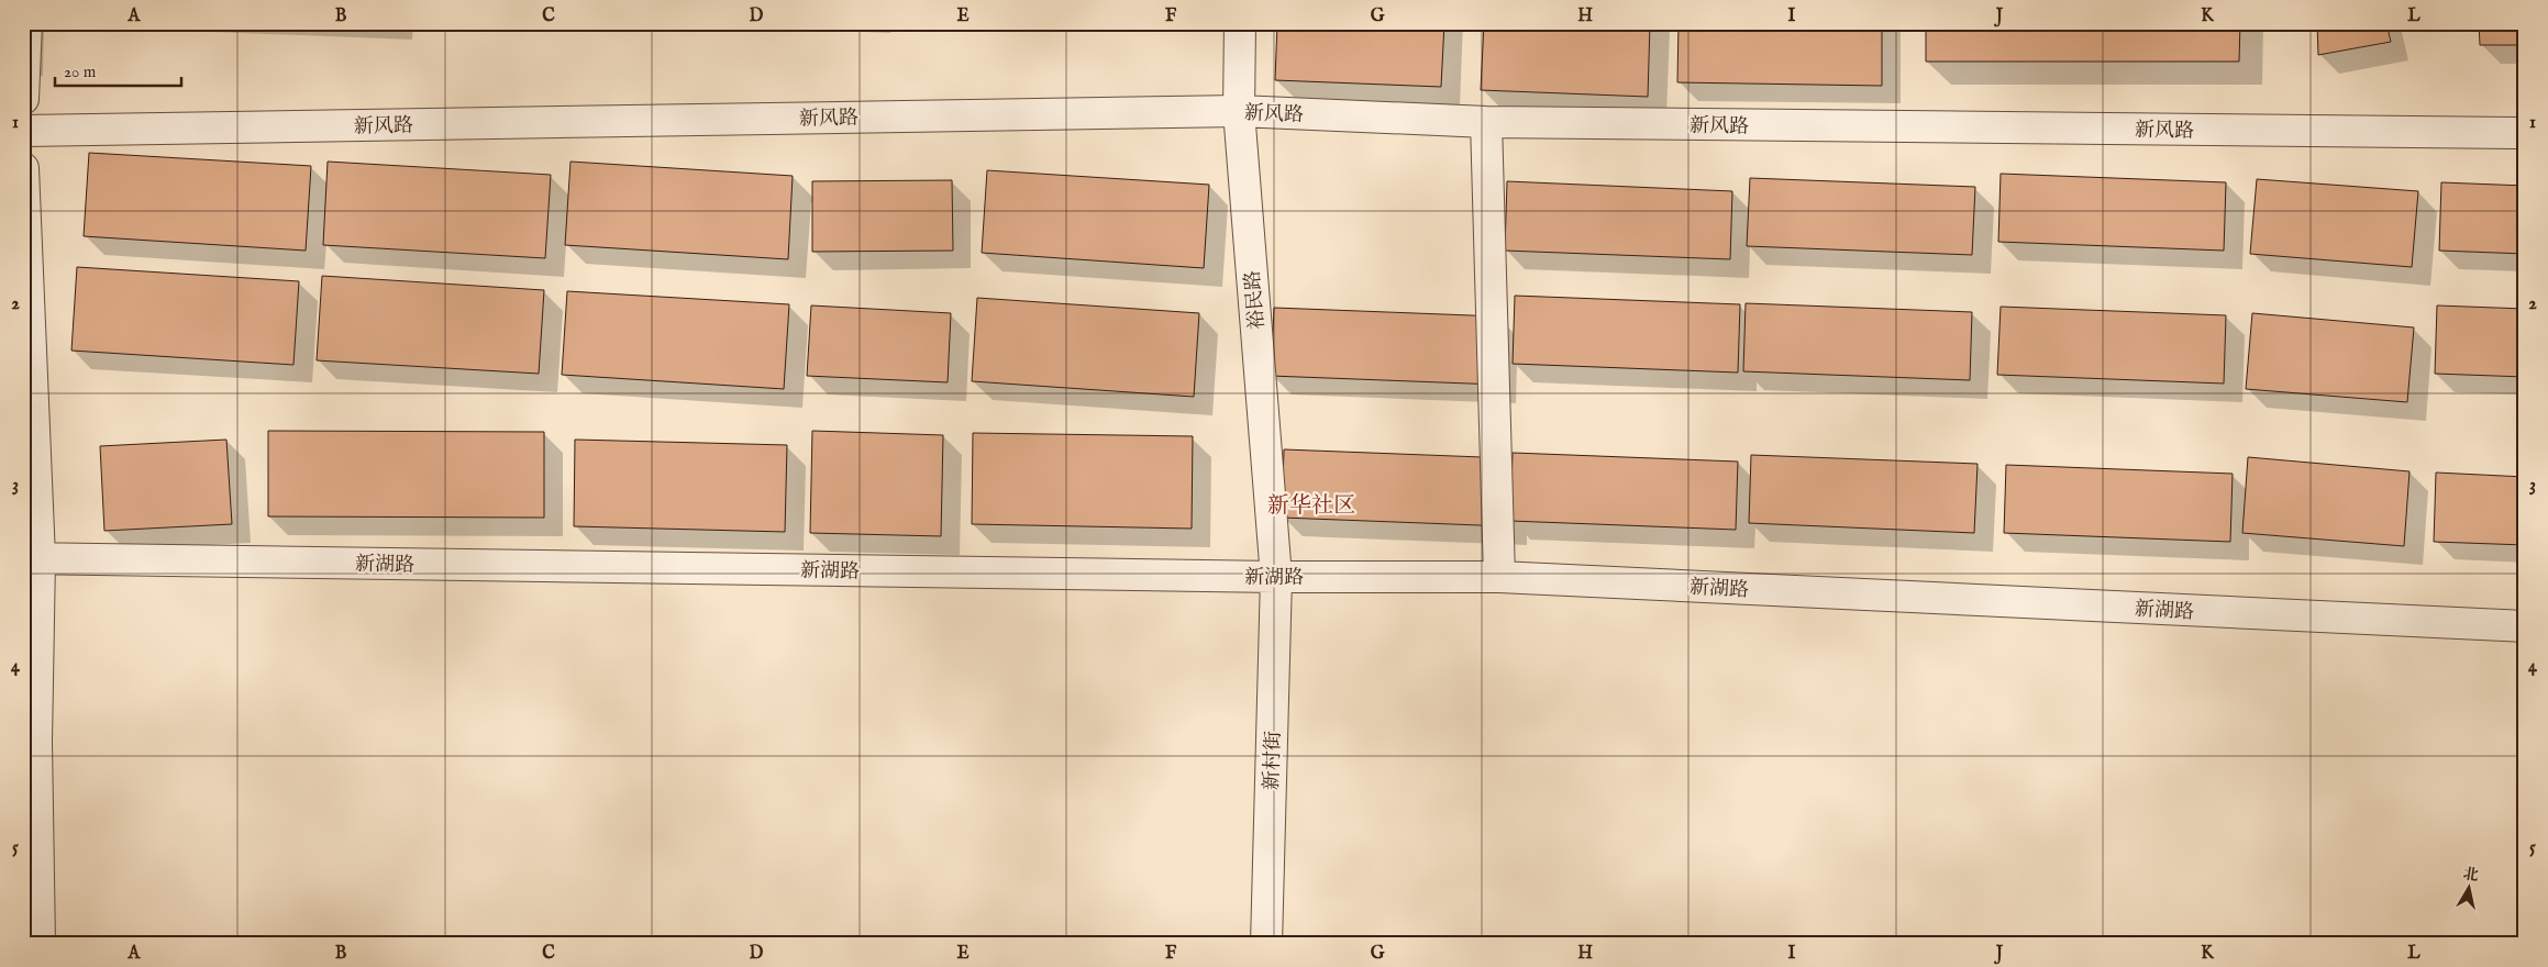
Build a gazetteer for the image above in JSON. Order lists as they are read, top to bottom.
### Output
{
  "streets": {
    "street": [
      "新风路",
      "裕民路",
      "新湖路",
      "新村街"
    ]
  },
  "crossings": [
    ["新风路", "裕民路"],
    ["裕民路", "新湖路"],
    ["裕民路", "新村街"],
    ["新湖路", "新村街"]
  ],
  "districts": ["新华社区"],
  "scale_bar": "20 m",
  "north": "top",
  "grid": {
    "columns": [
      "A",
      "B",
      "C",
      "D",
      "E",
      "F",
      "G",
      "H",
      "I",
      "J",
      "K",
      "L"
    ],
    "rows": [
      "1",
      "2",
      "3",
      "4",
      "5"
    ]
  }
}
